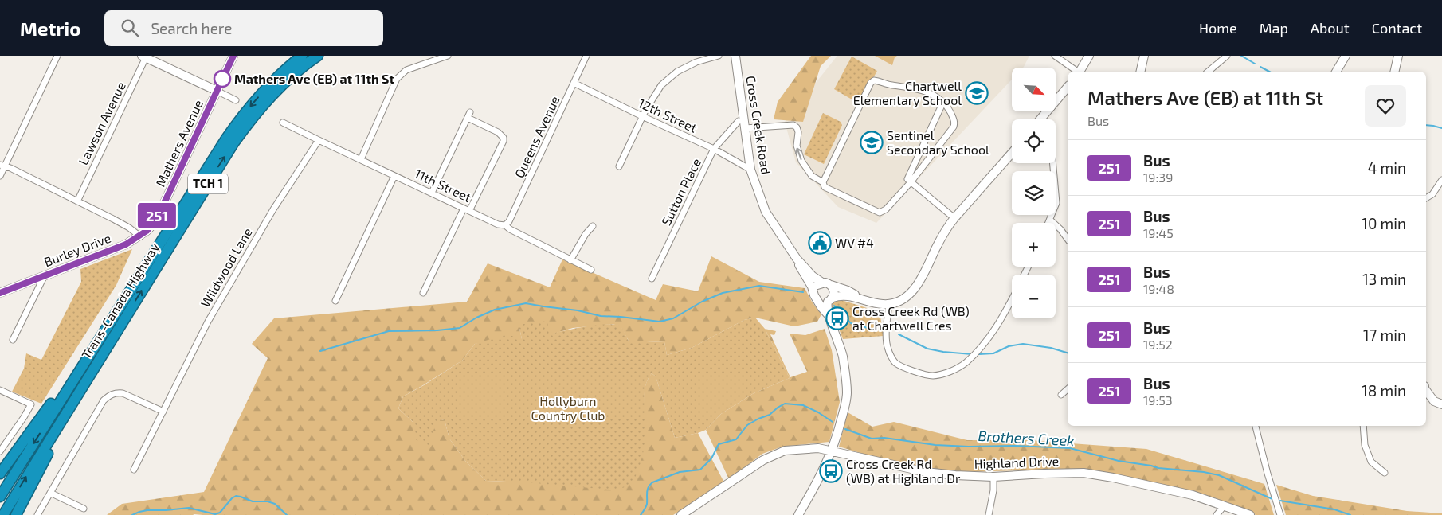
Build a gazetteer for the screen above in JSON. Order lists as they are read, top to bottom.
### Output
{
  "streets": {
    "highway": ["TCH 1", "Trans-Canada Highway"],
    "street": [
      "12th Street",
      "Lawson Avenue",
      "Cross Creek Road",
      "Queens Avenue",
      "Mathers Avenue",
      "11th Street",
      "Sutton Place",
      "Burley Drive",
      "Wildwood Lane",
      "Highland Drive"
    ]
  },
  "crossings": [
    ["12th Street", "Cross Creek Road"],
    ["12th Street", "Queens Avenue"],
    ["12th Street", "Sutton Place"],
    ["Queens Avenue", "11th Street"],
    ["Mathers Avenue", "Burley Drive"],
    ["11th Street", "Wildwood Lane"]
  ],
  "water": ["Brothers Creek"],
  "parks": ["Hollyburn Country Club"],
  "places": {
    "other": ["Mathers Ave (EB) at 11th St"],
    "school or university": ["Chartwell Elementary School", "Sentinel Secondary School"],
    "public building": ["WV #4"],
    "bus stop": ["Cross Creek Rd (WB) at Chartwell Cres", "Cross Creek Rd (WB) at Highland Dr"]
  },
  "lines": ["bus line 251"],
  "north": "bottom right",
  "page": {
    "header": "Metrio",
    "search": "Search here",
    "nav": [
      "Home",
      "Map",
      "About",
      "Contact"
    ],
    "on_map": "251",
    "map_buttons": ["+", "−"],
    "heading": ["Mathers Ave (EB) at 11th St", "Bus"],
    "list": [
      {
        "mark": "251",
        "name": "Bus",
        "note": "19:39",
        "value": "4 min"
      },
      {
        "mark": "251",
        "name": "Bus",
        "note": "19:45",
        "value": "10 min"
      },
      {
        "mark": "251",
        "name": "Bus",
        "note": "19:48",
        "value": "13 min"
      },
      {
        "mark": "251",
        "name": "Bus",
        "note": "19:52",
        "value": "17 min"
      },
      {
        "mark": "251",
        "name": "Bus",
        "note": "19:53",
        "value": "18 min"
      }
    ]
  }
}
